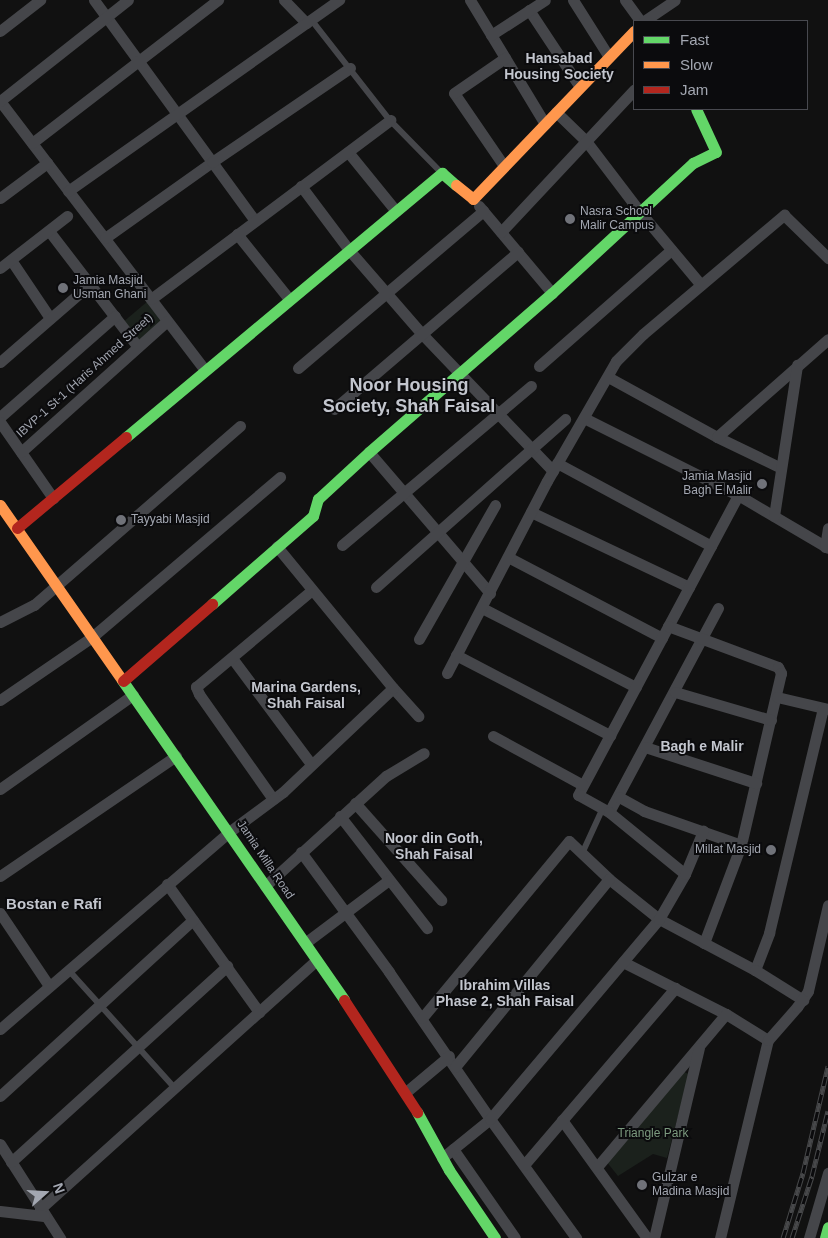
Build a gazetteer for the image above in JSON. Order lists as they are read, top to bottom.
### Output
{
  "streets": {
    "street": ["IBVP-1 St-1 (Haris Ahmed Street)", "Jamia Milla Road"]
  },
  "districts": [
    "Hansabad Housing Society",
    "Noor Housing Society, Shah Faisal",
    "Marina Gardens, Shah Faisal",
    "Bagh e Malir",
    "Noor din Goth, Shah Faisal",
    "Bostan e Rafi",
    "Ibrahim Villas Phase 2, Shah Faisal"
  ],
  "parks": ["Triangle Park"],
  "places": [
    "Nasra School Malir Campus",
    "Jamia Masjid Usman Ghani",
    "Jamia Masjid Bagh E Malir",
    "Tayyabi Masjid",
    "Millat Masjid",
    "Gulzar e Madina Masjid"
  ],
  "legend": ["Fast", "Slow", "Jam"],
  "north": "right"
}
